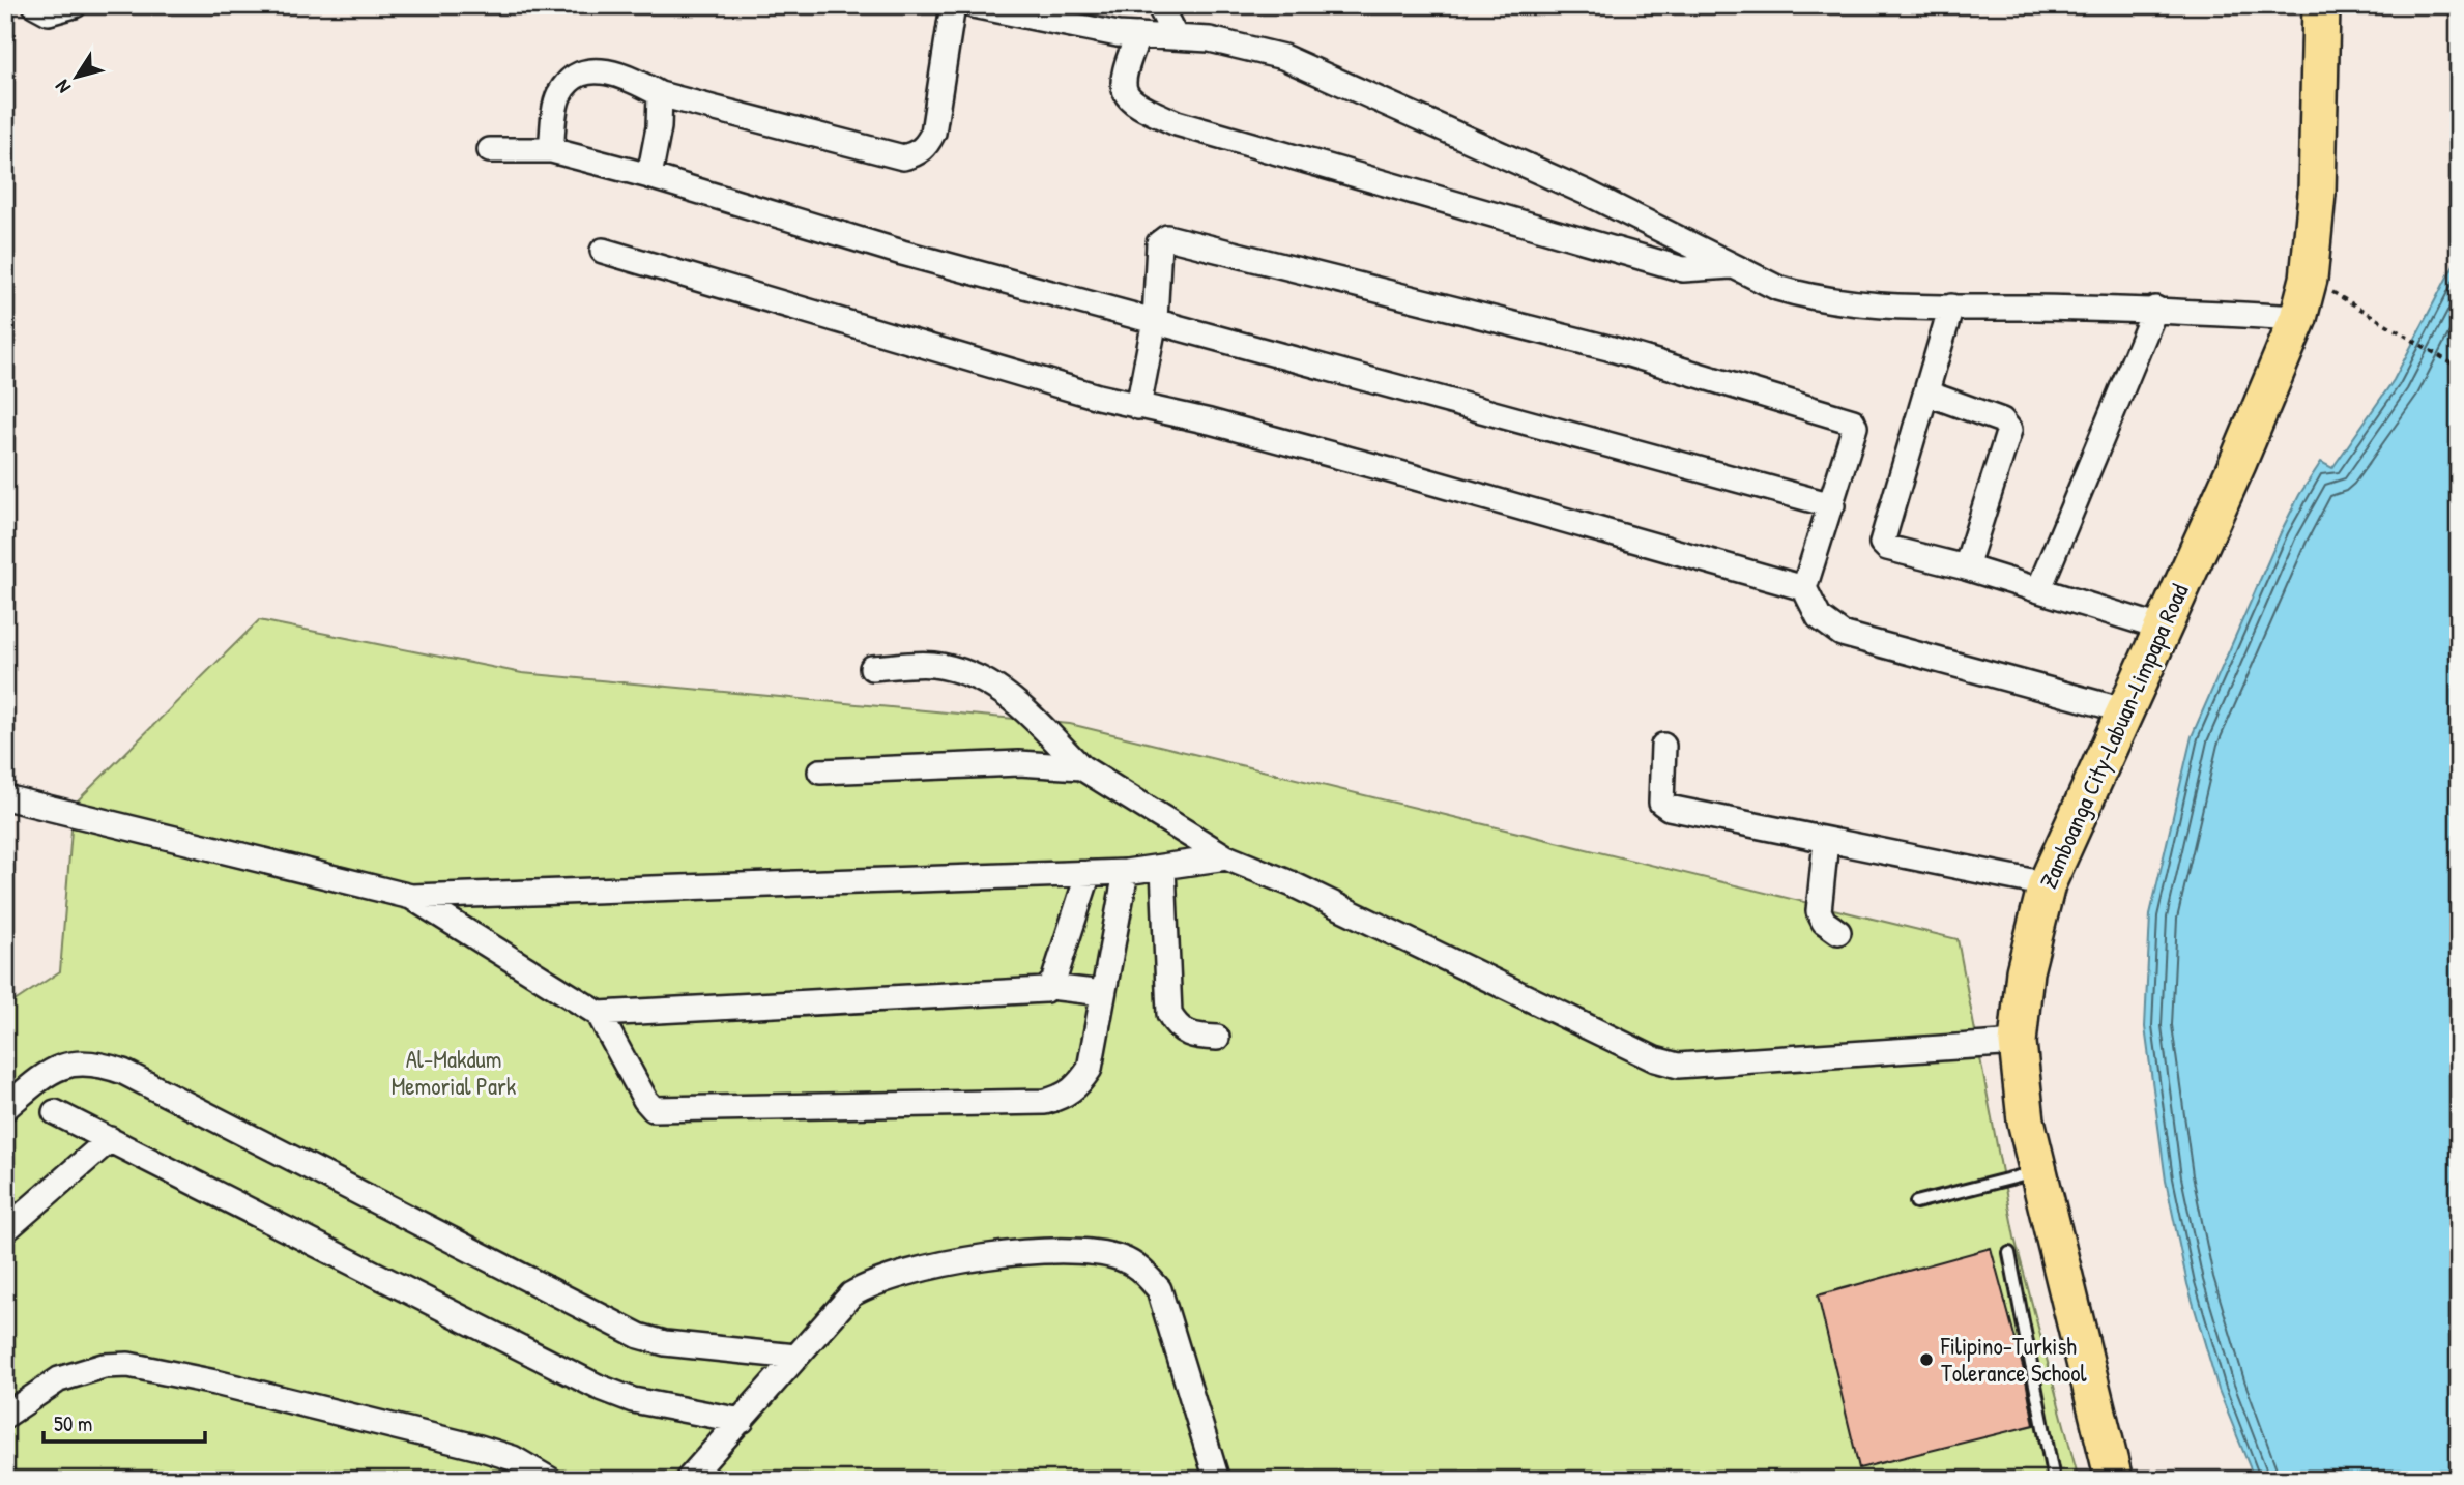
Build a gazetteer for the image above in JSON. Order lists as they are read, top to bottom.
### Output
{
  "streets": {
    "main road": ["Zamboanga City-Labuan-Limpapa Road"]
  },
  "parks": ["Al-Makdum Memorial Park"],
  "places": ["Filipino-Turkish Tolerance School"],
  "scale_bar": "50 m",
  "north": "bottom left"
}
